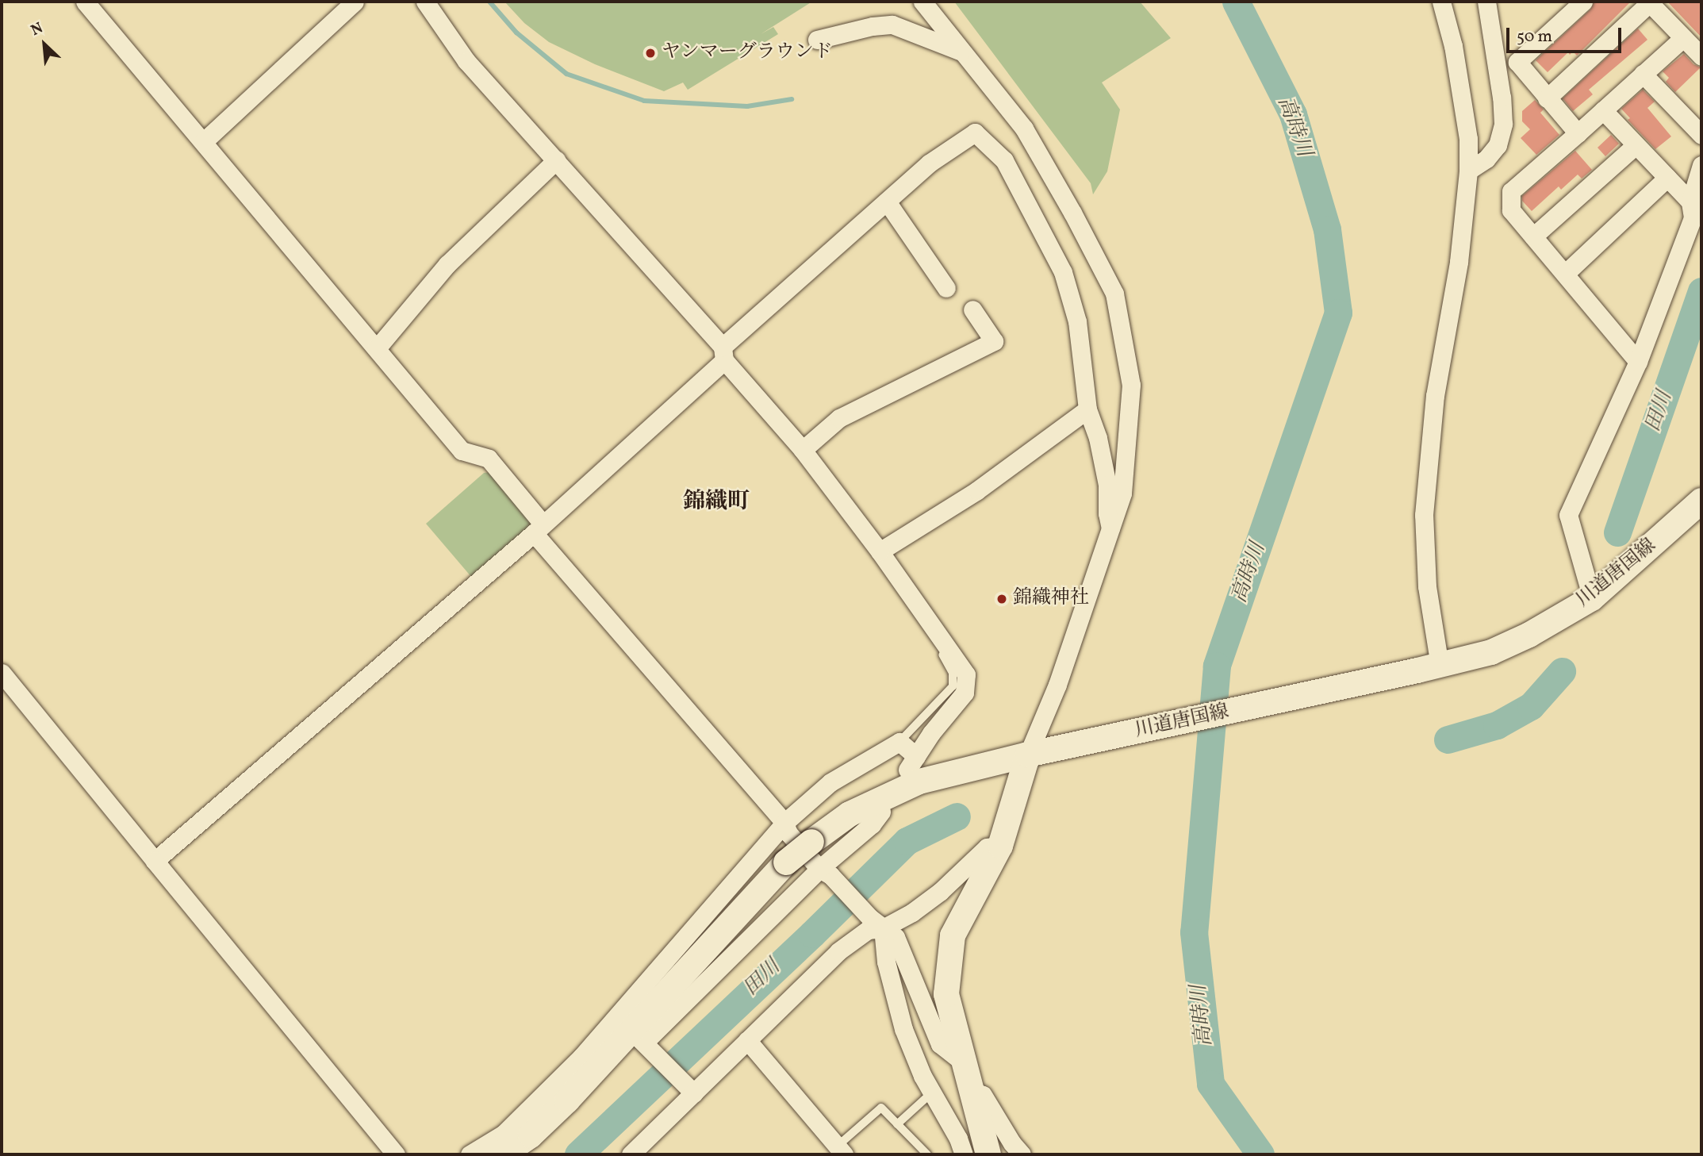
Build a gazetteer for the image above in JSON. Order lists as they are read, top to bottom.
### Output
{
  "streets": {
    "main road": ["川道唐国線"]
  },
  "districts": ["錦織町"],
  "water": ["高時川", "田川"],
  "places": ["ヤンマーグラウンド", "錦織神社"],
  "scale_bar": "50 m",
  "north": "top left"
}
